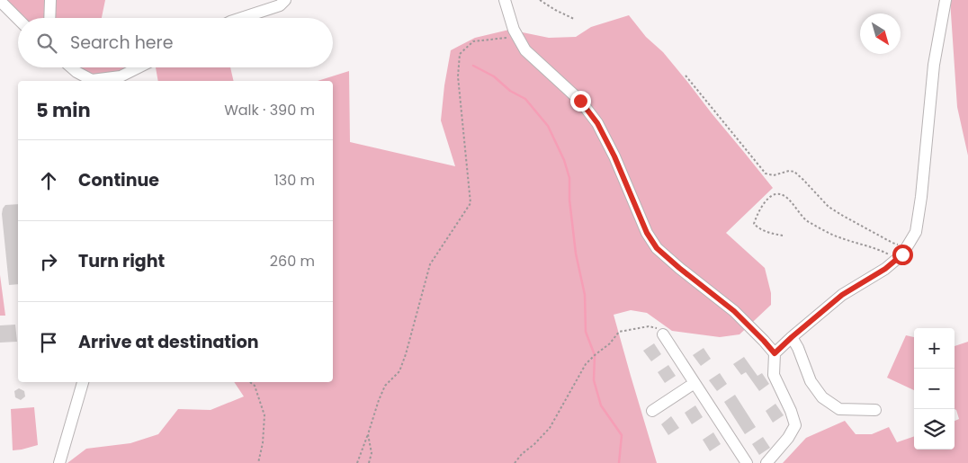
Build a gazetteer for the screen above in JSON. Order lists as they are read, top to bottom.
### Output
{
  "north": "bottom right",
  "page": {
    "search": "Search here",
    "heading": ["5 min", "Walk · 390 m"],
    "list": [
      ["Continue", "130 m"],
      ["Turn right", "260 m"],
      "Arrive at destination"
    ],
    "map_buttons": ["+", "−"]
  }
}
